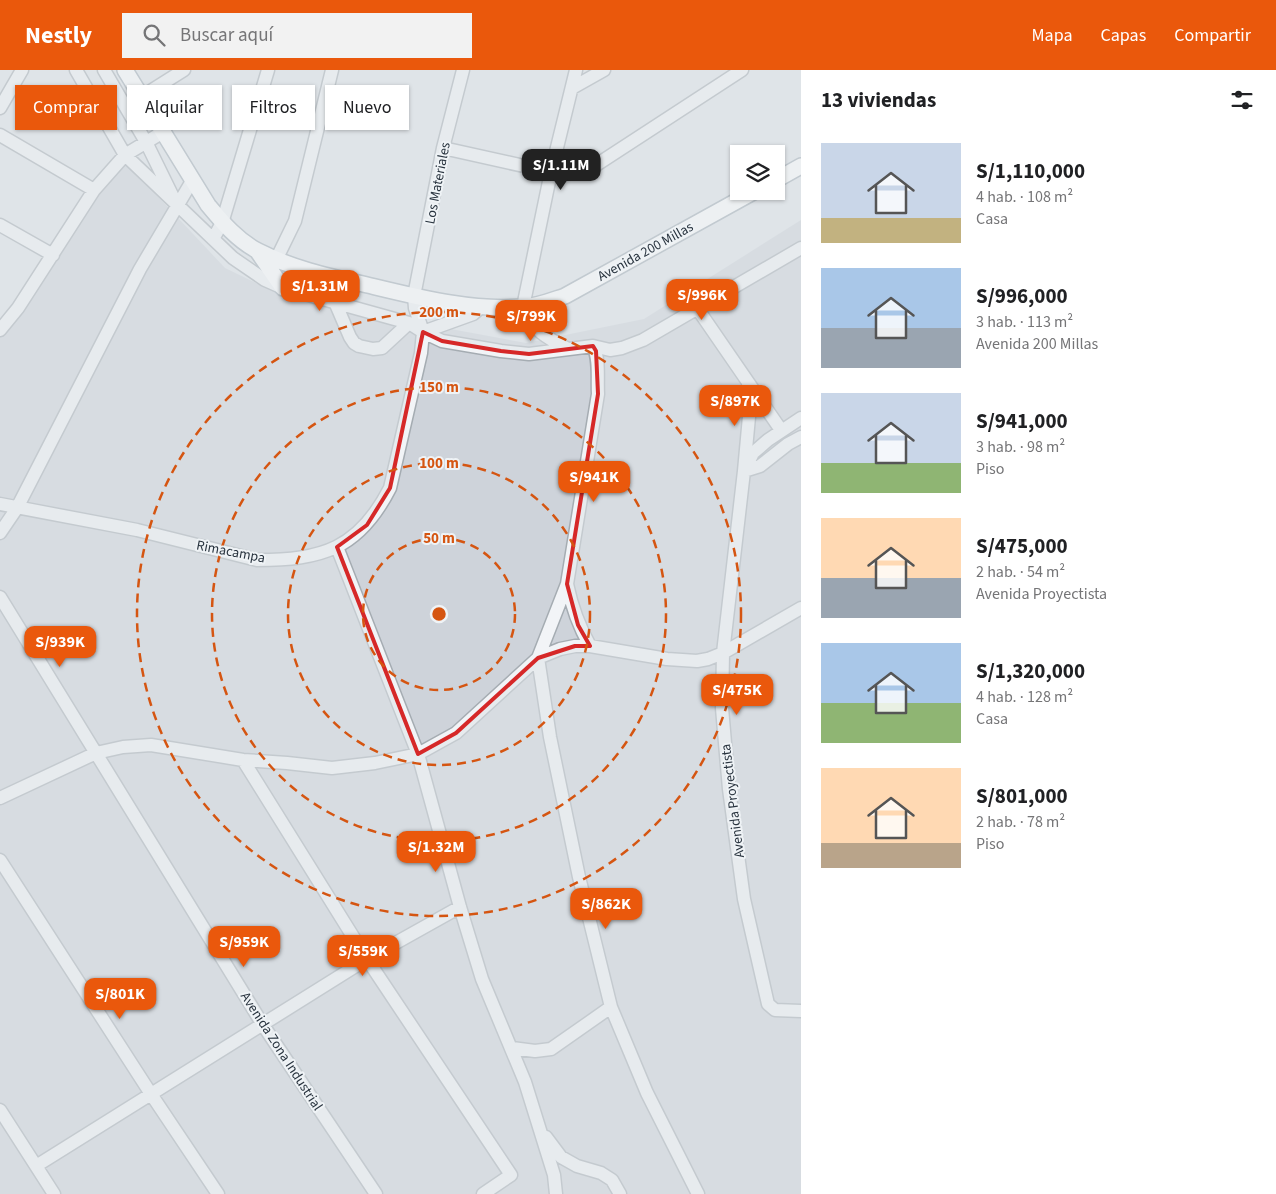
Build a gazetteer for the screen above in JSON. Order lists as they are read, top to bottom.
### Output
{
  "streets": {
    "main road": ["Avenida 200 Millas"],
    "street": [
      "Los Materiales",
      "Rimacampa",
      "Avenida Proyectista",
      "Avenida Zona Industrial"
    ]
  },
  "crossings": [
    ["Los Materiales", "Avenida 200 Millas"],
    ["Los Materiales", "Rimacampa"],
    ["Avenida 200 Millas", "Rimacampa"]
  ],
  "page": {
    "header": "Nestly",
    "search": "Buscar aquí",
    "nav": ["Mapa", "Capas", "Compartir"],
    "heading": "13 viviendas",
    "chip": [
      "Comprar",
      "Alquilar",
      "Filtros",
      "Nuevo"
    ],
    "list": [
      {
        "name": "S/1,110,000",
        "note": "4 hab. · 108 m² · Casa"
      },
      {
        "name": "S/996,000",
        "note": "3 hab. · 113 m² · Avenida 200 Millas"
      },
      {
        "name": "S/941,000",
        "note": "3 hab. · 98 m² · Piso"
      },
      {
        "name": "S/475,000",
        "note": "2 hab. · 54 m² · Avenida Proyectista"
      },
      {
        "name": "S/1,320,000",
        "note": "4 hab. · 128 m² · Casa"
      },
      {
        "name": "S/801,000",
        "note": "2 hab. · 78 m² · Piso"
      }
    ],
    "price": [
      "S/1.11M",
      "S/1.31M",
      "S/996K",
      "S/799K",
      "S/897K",
      "S/941K",
      "S/939K",
      "S/475K",
      "S/1.32M",
      "S/862K",
      "S/959K",
      "S/559K",
      "S/801K"
    ]
  },
  "rings": [
    "200 m",
    "150 m",
    "100 m",
    "50 m"
  ]
}
